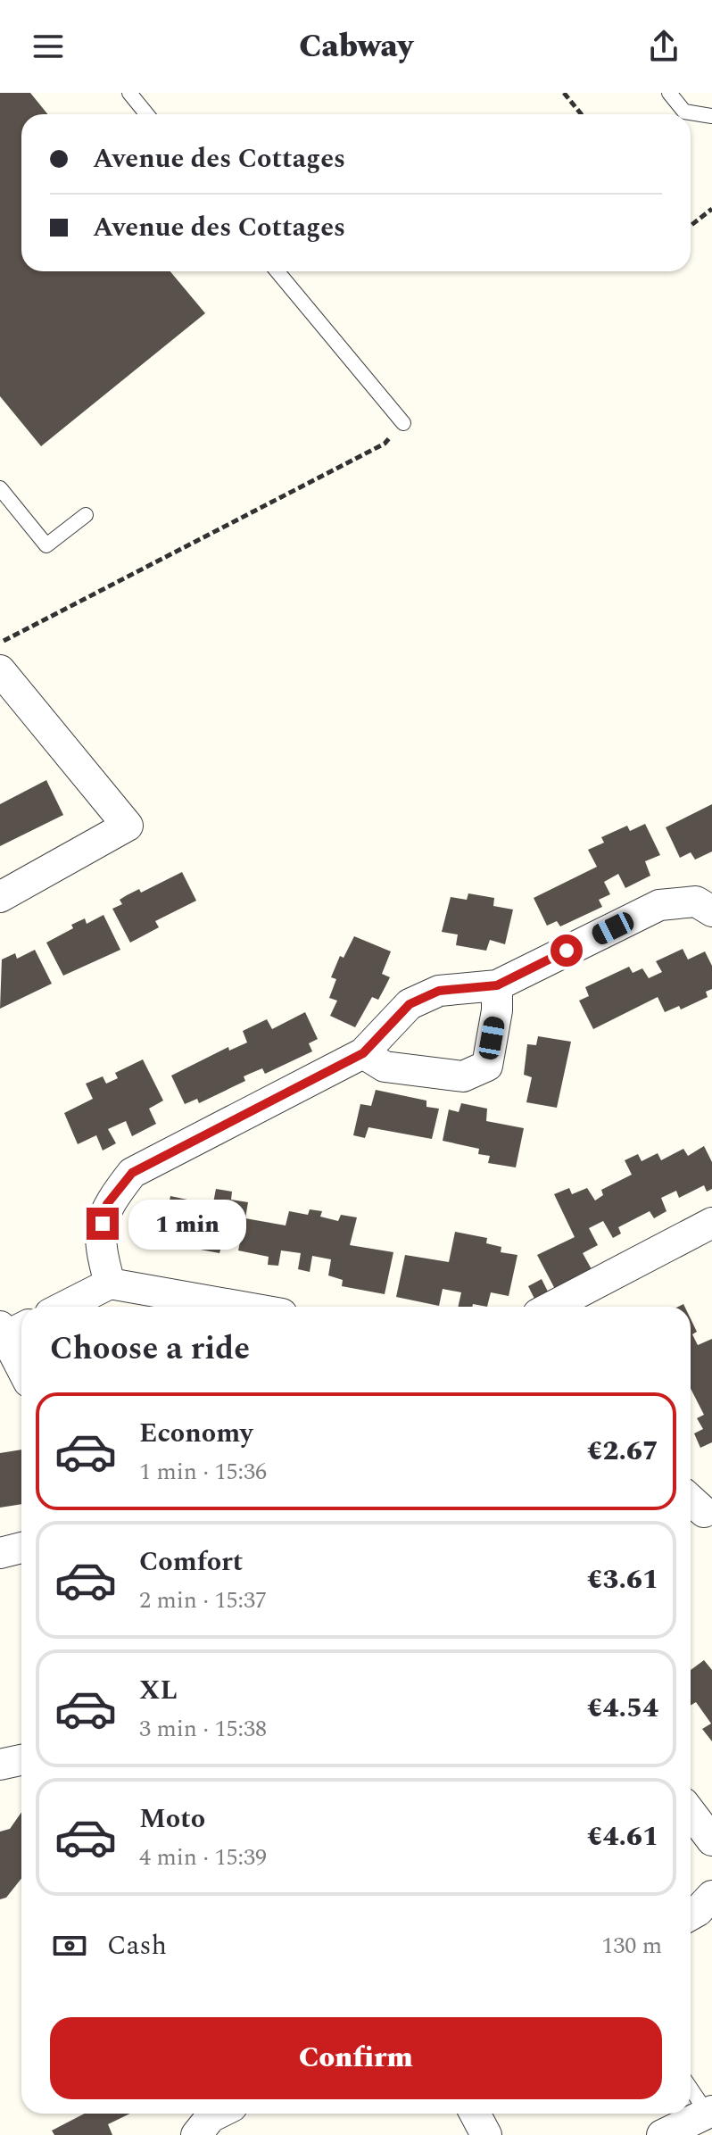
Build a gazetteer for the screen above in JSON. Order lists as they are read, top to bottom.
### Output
{
  "page": {
    "header": "Cabway",
    "banner": ["Avenue des Cottages", "Avenue des Cottages"],
    "bubble": "1 min",
    "heading": "Choose a ride",
    "list": [
      {
        "name": "Economy",
        "note": "1 min · 15:36",
        "value": "€2.67"
      },
      {
        "name": "Comfort",
        "note": "2 min · 15:37",
        "value": "€3.61"
      },
      {
        "name": "XL",
        "note": "3 min · 15:38",
        "value": "€4.54"
      },
      {
        "name": "Moto",
        "note": "4 min · 15:39",
        "value": "€4.61"
      }
    ],
    "pay": ["Cash", "130 m"],
    "buttons": "Confirm"
  }
}
